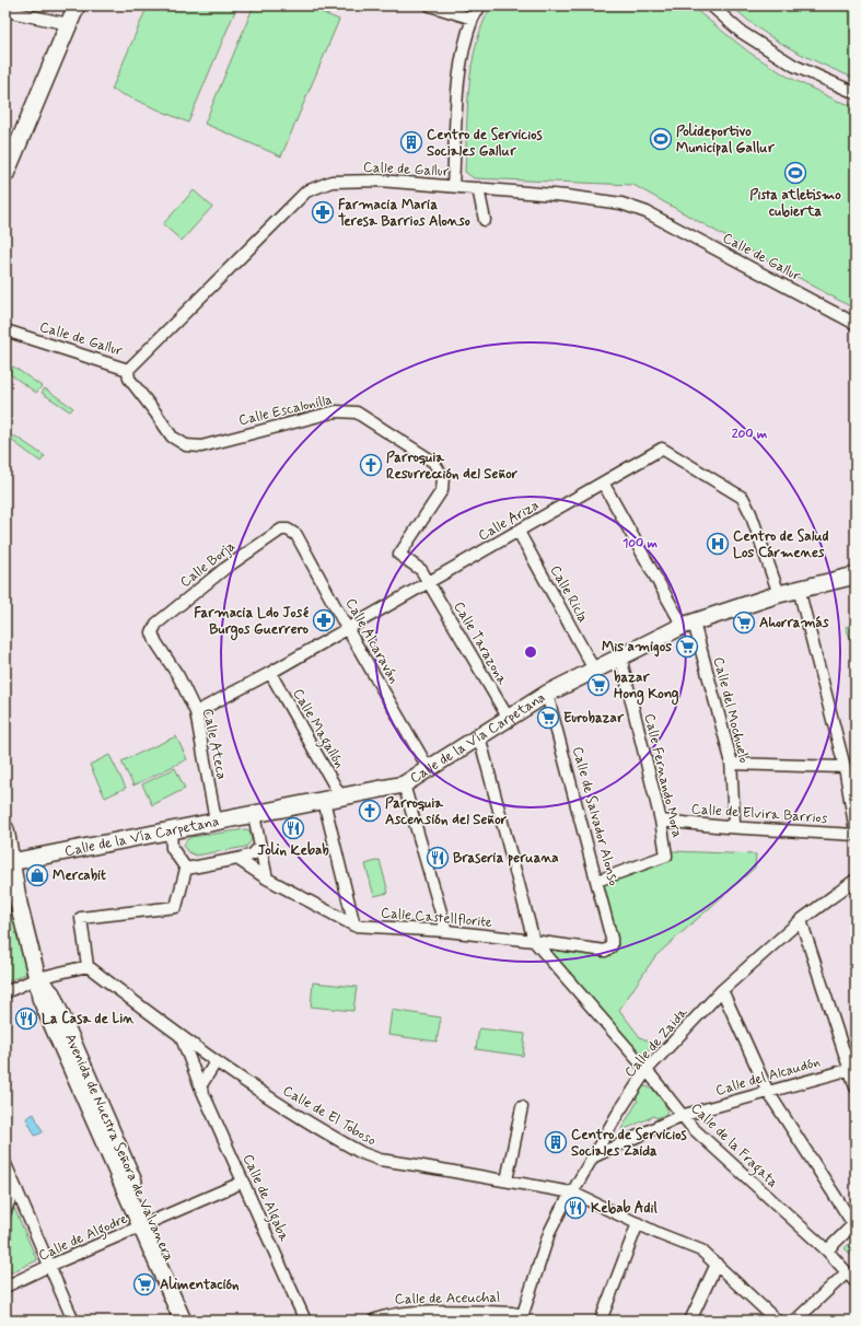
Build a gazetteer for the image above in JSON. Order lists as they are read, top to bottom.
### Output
{
  "streets": {
    "street": [
      "Calle de Gallur",
      "Calle Escalonilla",
      "Calle Ariza",
      "Calle Borja",
      "Calle Ricla",
      "Calle Alcaraván",
      "Calle Tarazona",
      "Calle del Mochuelo",
      "Calle Magallón",
      "Calle de la Vía Carpetana",
      "Calle Ateca",
      "Calle Fernando Mora",
      "Calle de Elvira Barrios",
      "Calle de Salvador Alonso",
      "Calle Castellflorite",
      "Calle de Zaida",
      "Calle del Alcaudón",
      "Calle de El Toboso",
      "Calle de la Fragata",
      "Avenida de Nuestra Señora de Valvanera",
      "Calle de Algaba",
      "Calle de Algodre",
      "Calle de Aceuchal"
    ]
  },
  "crossings": [
    ["Calle de Gallur", "Calle Escalonilla"],
    ["Calle Escalonilla", "Calle Ariza"],
    ["Calle Escalonilla", "Calle Tarazona"],
    ["Calle Ariza", "Calle Ricla"],
    ["Calle Ariza", "Calle Alcaraván"],
    ["Calle Ariza", "Calle Tarazona"],
    ["Calle Ariza", "Calle del Mochuelo"],
    ["Calle Ariza", "Calle Magallón"],
    ["Calle Ariza", "Calle de la Vía Carpetana"],
    ["Calle Ariza", "Calle Ateca"],
    ["Calle Borja", "Calle Alcaraván"],
    ["Calle Borja", "Calle Ateca"],
    ["Calle Ricla", "Calle de la Vía Carpetana"],
    ["Calle Alcaraván", "Calle de la Vía Carpetana"],
    ["Calle Tarazona", "Calle de la Vía Carpetana"],
    ["Calle del Mochuelo", "Calle de la Vía Carpetana"],
    ["Calle del Mochuelo", "Calle de Elvira Barrios"],
    ["Calle Magallón", "Calle de la Vía Carpetana"],
    ["Calle de la Vía Carpetana", "Calle Ateca"],
    ["Calle de la Vía Carpetana", "Calle Fernando Mora"],
    ["Calle de la Vía Carpetana", "Calle de Salvador Alonso"],
    ["Calle de la Vía Carpetana", "Avenida de Nuestra Señora de Valvanera"],
    ["Calle Fernando Mora", "Calle de Elvira Barrios"],
    ["Calle Fernando Mora", "Calle de Salvador Alonso"],
    ["Calle de Salvador Alonso", "Calle Castellflorite"],
    ["Calle Castellflorite", "Calle de la Fragata"],
    ["Calle de Zaida", "Calle del Alcaudón"],
    ["Calle de Zaida", "Calle de El Toboso"],
    ["Calle de Zaida", "Calle de la Fragata"],
    ["Calle de Zaida", "Calle de Aceuchal"],
    ["Calle del Alcaudón", "Calle de la Fragata"],
    ["Calle de El Toboso", "Calle de Algaba"],
    ["Avenida de Nuestra Señora de Valvanera", "Calle de Algodre"],
    ["Calle de Algaba", "Calle de Algodre"]
  ],
  "places": {
    "sports": ["Polideportivo Municipal Gallur", "Pista atletismo cubierta"],
    "building": ["Centro de Servicios Sociales Gallur", "Centro de Servicios Sociales Zaida"],
    "pharmacy": ["Farmacia Maria Teresa Barrios Alonso", "Farmacia Ldo José Burgos Guerrero"],
    "church": ["Parroquia Resurrección del Señor", "Parroquia Ascensión del Señor"],
    "hospital": ["Centro de Salud Los Cármenes"],
    "supermarket": [
      "Ahorramás",
      "Mis amigos",
      "bazar Hong Kong",
      "Eurobazar",
      "Alimentación"
    ],
    "restaurant": [
      "Jolin Kebab",
      "Braseria peruana",
      "La Casa de Lin",
      "Kebab Adil"
    ],
    "shop": ["Mercabit"]
  },
  "rings": ["200 m", "100 m"]
}
